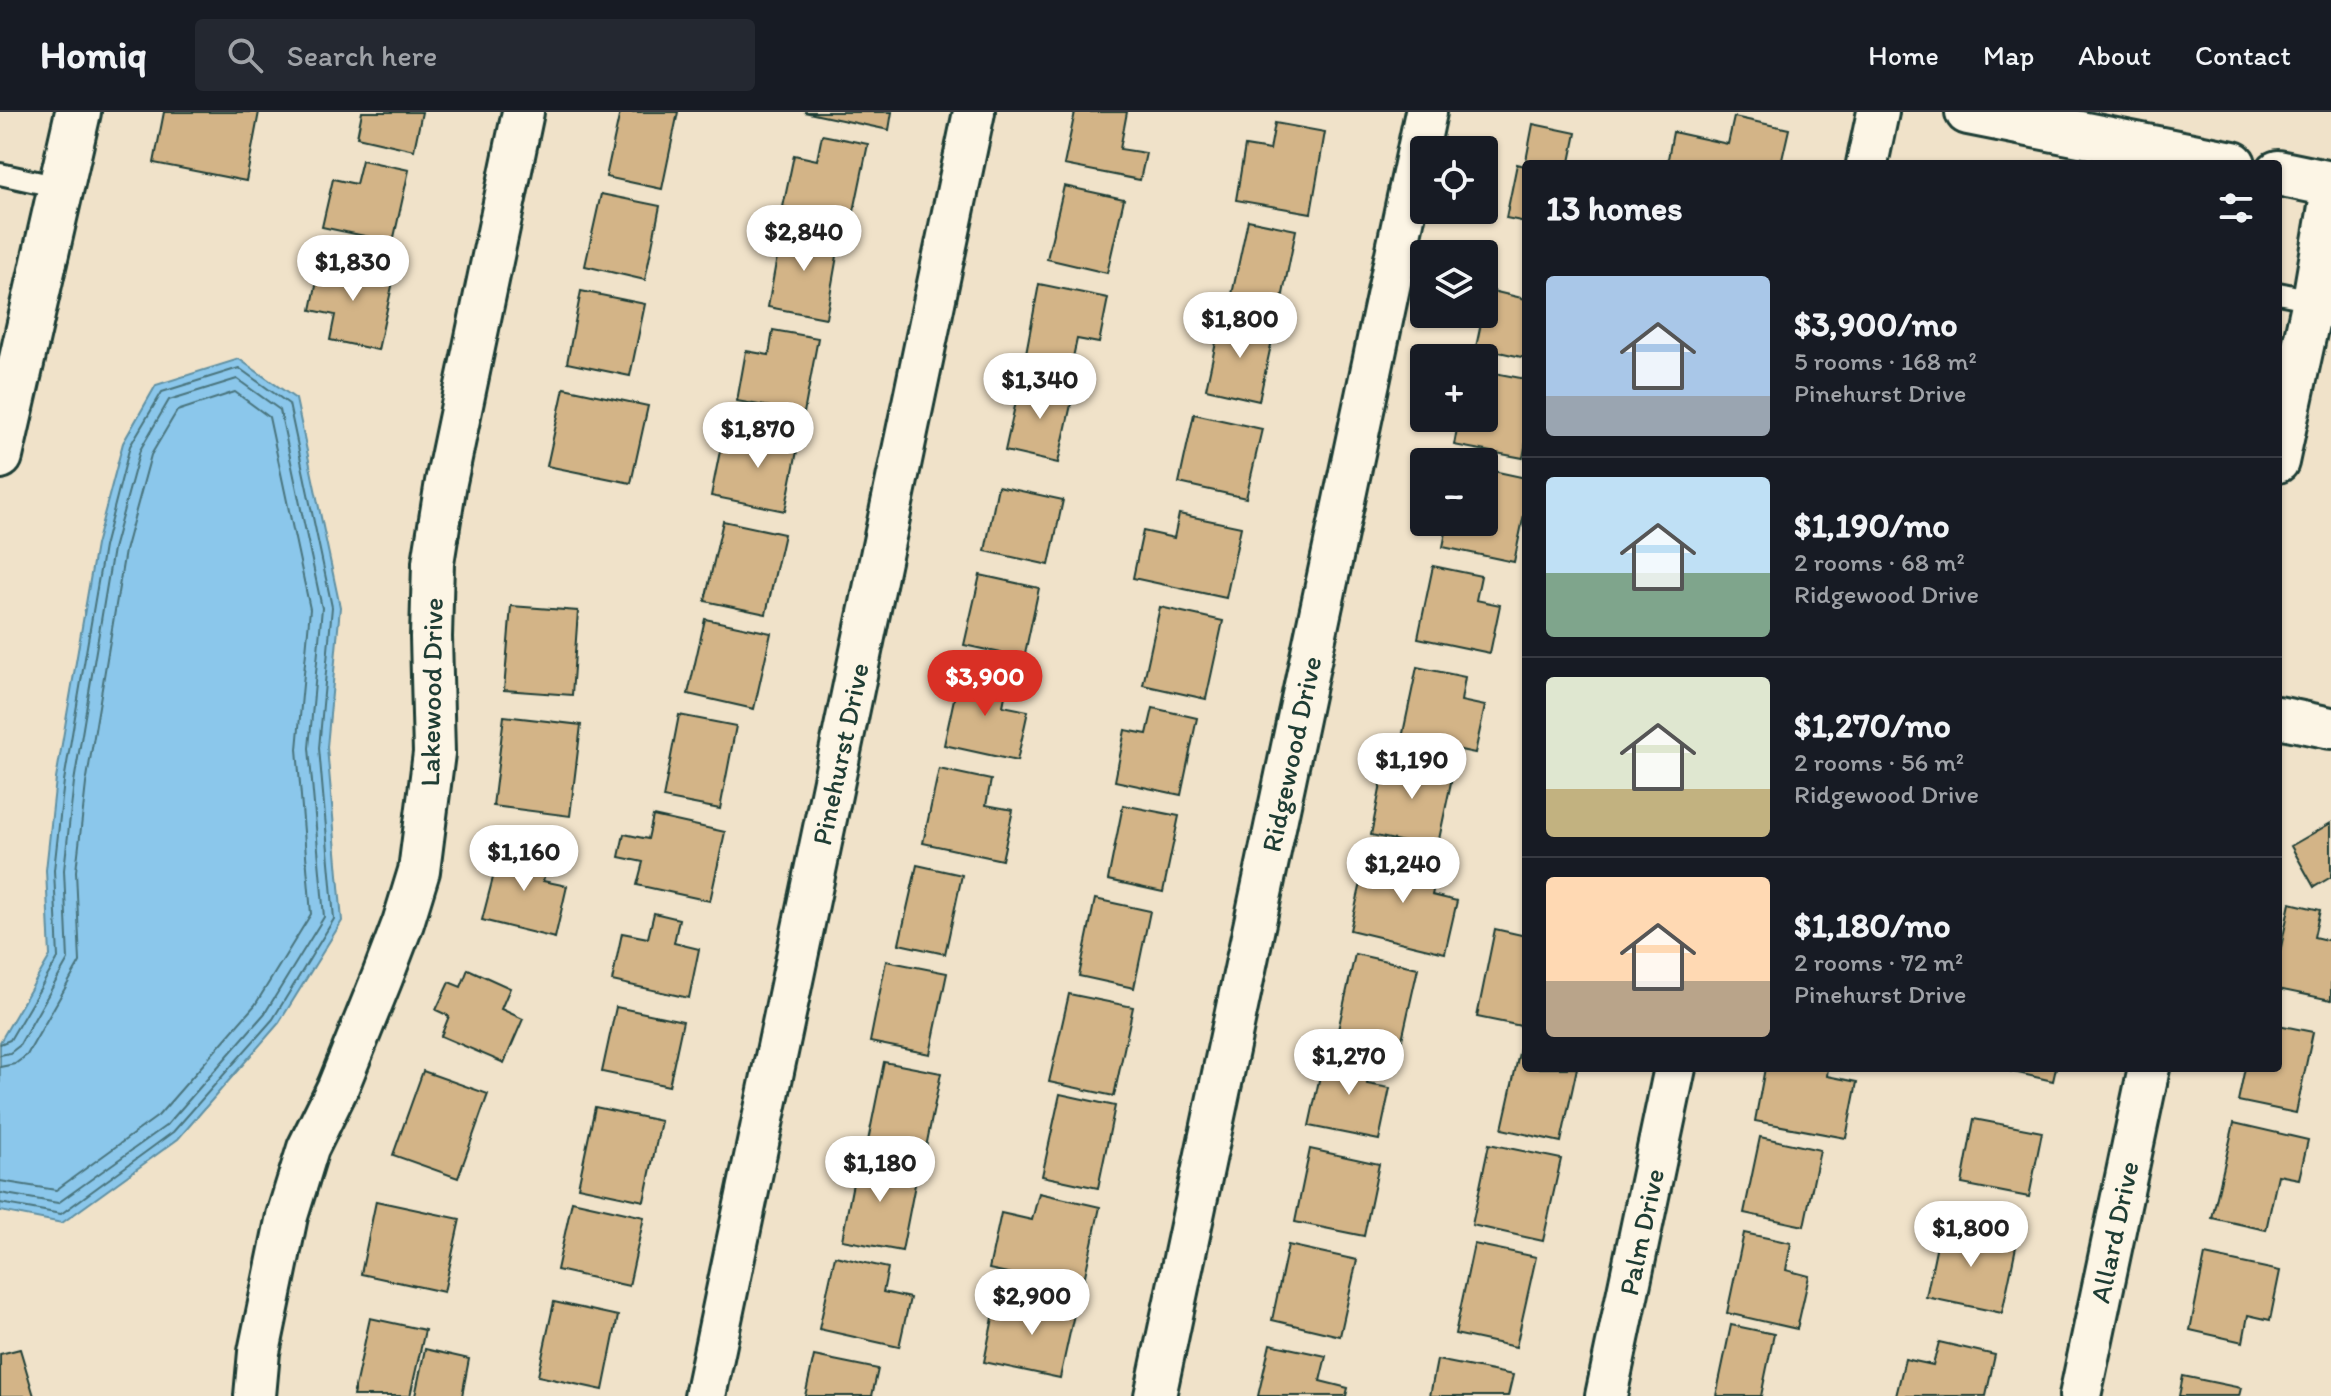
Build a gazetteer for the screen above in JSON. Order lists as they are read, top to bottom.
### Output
{
  "streets": {
    "street": [
      "Lakewood Drive",
      "Pinehurst Drive",
      "Ridgewood Drive",
      "Palm Drive",
      "Allard Drive"
    ]
  },
  "page": {
    "header": "Homiq",
    "search": "Search here",
    "nav": [
      "Home",
      "Map",
      "About",
      "Contact"
    ],
    "map_buttons": ["+", "−"],
    "heading": "13 homes",
    "price": [
      "$2,840",
      "$1,830",
      "$1,800",
      "$1,340",
      "$1,870",
      "$3,900",
      "$1,190",
      "$1,160",
      "$1,240",
      "$1,270",
      "$1,180",
      "$1,800",
      "$2,900"
    ],
    "list": [
      {
        "name": "$3,900/mo",
        "note": "5 rooms · 168 m² · Pinehurst Drive"
      },
      {
        "name": "$1,190/mo",
        "note": "2 rooms · 68 m² · Ridgewood Drive"
      },
      {
        "name": "$1,270/mo",
        "note": "2 rooms · 56 m² · Ridgewood Drive"
      },
      {
        "name": "$1,180/mo",
        "note": "2 rooms · 72 m² · Pinehurst Drive"
      }
    ]
  }
}
